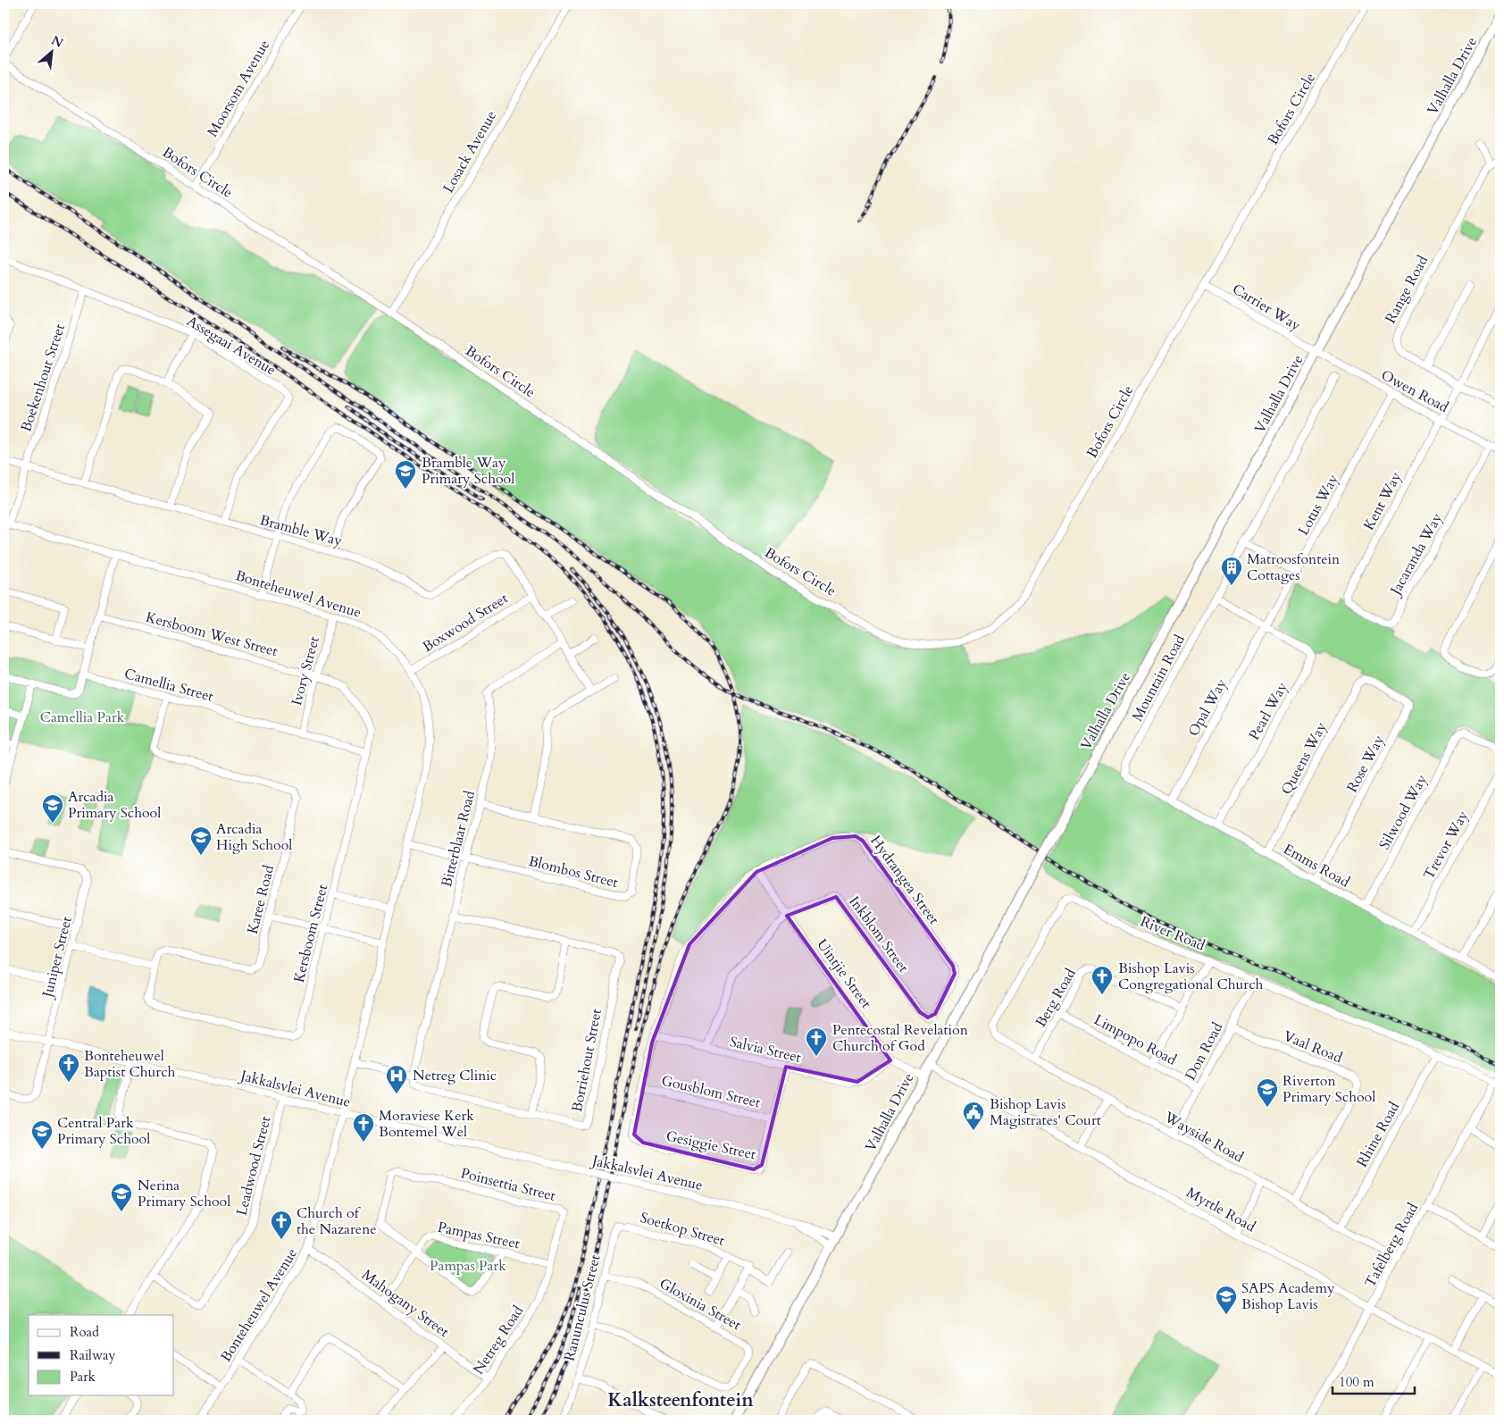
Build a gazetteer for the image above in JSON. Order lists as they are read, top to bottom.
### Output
{
  "streets": {
    "main road": ["Valhalla Drive"],
    "street": [
      "Moorsom Avenue",
      "Bofors Circle",
      "Losack Avenue",
      "Range Road",
      "Carrier Way",
      "Assegaai Avenue",
      "Boekenhout Street",
      "Owen Road",
      "Kent Way",
      "Lotus Way",
      "Bramble Way",
      "Jacaranda Way",
      "Bonteheuwel Avenue",
      "Boxwood Street",
      "Kersboom West Street",
      "Ivory Street",
      "Mountain Road",
      "Camellia Street",
      "Opal Way",
      "Pearl Way",
      "Queens Way",
      "Rose Way",
      "Silwood Way",
      "Bitterblaar Road",
      "Trevor Way",
      "Emms Road",
      "Blombos Street",
      "Hydrangea Street",
      "Karee Road",
      "Kersboom Street",
      "River Road",
      "Inkblom Street",
      "Juniper Street",
      "Uintjie Street",
      "Berg Road",
      "Limpopo Road",
      "Vaal Road",
      "Salvia Street",
      "Don Road",
      "Borriehout Street",
      "Jakkalsvlei Avenue",
      "Gousblom Street",
      "Rhine Road",
      "Wayside Road",
      "Gesiggie Street",
      "Leadwood Street",
      "Poinsettia Street",
      "Myrtle Road",
      "Soetkop Street",
      "Pampas Street",
      "Tafelberg Road",
      "Mahogany Street",
      "Gloxinia Street",
      "Ranunculus Street",
      "Netreg Road"
    ]
  },
  "crossings": [
    ["Valhalla Drive", "Carrier Way"],
    ["Valhalla Drive", "Owen Road"],
    ["Valhalla Drive", "Uintjie Street"],
    ["Valhalla Drive", "Jakkalsvlei Avenue"],
    ["Valhalla Drive", "Myrtle Road"],
    ["Moorsom Avenue", "Bofors Circle"],
    ["Bofors Circle", "Losack Avenue"],
    ["Bofors Circle", "Carrier Way"],
    ["Range Road", "Kent Way"],
    ["Carrier Way", "Owen Road"],
    ["Assegaai Avenue", "Boekenhout Street"],
    ["Assegaai Avenue", "Bramble Way"],
    ["Boekenhout Street", "Bramble Way"],
    ["Boekenhout Street", "Bonteheuwel Avenue"],
    ["Owen Road", "Kent Way"],
    ["Owen Road", "Lotus Way"],
    ["Owen Road", "Jacaranda Way"],
    ["Kent Way", "Jacaranda Way"],
    ["Lotus Way", "Opal Way"],
    ["Lotus Way", "Pearl Way"],
    ["Bramble Way", "Boxwood Street"],
    ["Bramble Way", "Bitterblaar Road"],
    ["Bonteheuwel Avenue", "Boxwood Street"],
    ["Bonteheuwel Avenue", "Ivory Street"],
    ["Bonteheuwel Avenue", "Blombos Street"],
    ["Bonteheuwel Avenue", "Borriehout Street"],
    ["Bonteheuwel Avenue", "Jakkalsvlei Avenue"],
    ["Bonteheuwel Avenue", "Mahogany Street"],
    ["Kersboom West Street", "Ivory Street"],
    ["Kersboom West Street", "Kersboom Street"],
    ["Ivory Street", "Camellia Street"],
    ["Ivory Street", "Kersboom Street"],
    ["Mountain Road", "Emms Road"],
    ["Camellia Street", "Karee Road"],
    ["Camellia Street", "Kersboom Street"],
    ["Opal Way", "Pearl Way"],
    ["Opal Way", "Emms Road"],
    ["Pearl Way", "Emms Road"],
    ["Queens Way", "Rose Way"],
    ["Queens Way", "Emms Road"],
    ["Rose Way", "Emms Road"],
    ["Silwood Way", "Emms Road"],
    ["Bitterblaar Road", "Blombos Street"],
    ["Bitterblaar Road", "Borriehout Street"],
    ["Trevor Way", "Emms Road"],
    ["Hydrangea Street", "Inkblom Street"],
    ["Hydrangea Street", "Uintjie Street"],
    ["Hydrangea Street", "Salvia Street"],
    ["Hydrangea Street", "Gousblom Street"],
    ["Hydrangea Street", "Gesiggie Street"],
    ["Karee Road", "Kersboom Street"],
    ["River Road", "Don Road"],
    ["River Road", "Rhine Road"],
    ["River Road", "Wayside Road"],
    ["River Road", "Tafelberg Road"],
    ["Inkblom Street", "Uintjie Street"],
    ["Inkblom Street", "Salvia Street"],
    ["Juniper Street", "Jakkalsvlei Avenue"],
    ["Uintjie Street", "Salvia Street"],
    ["Berg Road", "Limpopo Road"],
    ["Berg Road", "Wayside Road"],
    ["Limpopo Road", "Don Road"],
    ["Vaal Road", "Don Road"],
    ["Vaal Road", "Wayside Road"],
    ["Salvia Street", "Gesiggie Street"],
    ["Don Road", "Wayside Road"],
    ["Jakkalsvlei Avenue", "Leadwood Street"],
    ["Gousblom Street", "Gesiggie Street"],
    ["Rhine Road", "Wayside Road"],
    ["Wayside Road", "Tafelberg Road"],
    ["Poinsettia Street", "Pampas Street"],
    ["Poinsettia Street", "Netreg Road"],
    ["Myrtle Road", "Tafelberg Road"],
    ["Soetkop Street", "Ranunculus Street"],
    ["Pampas Street", "Mahogany Street"],
    ["Pampas Street", "Netreg Road"],
    ["Mahogany Street", "Netreg Road"],
    ["Gloxinia Street", "Ranunculus Street"]
  ],
  "districts": ["Kalksteenfontein"],
  "parks": ["Camellia Park", "Pampas Park"],
  "places": {
    "school or university": [
      "Bramble Way Primary School",
      "Arcadia Primary School",
      "Arcadia High School",
      "Riverton Primary School",
      "Central Park Primary School",
      "Nerina Primary School",
      "SAPS Academy Bishop Lavis"
    ],
    "building": ["Matroosfontein Cottages"],
    "church": [
      "Bishop Lavis Congregational Church",
      "Pentecostal Revelation Church of God",
      "Bonteheuwel Baptist Church",
      "Moraviese Kerk Bontemel Wel",
      "Church of the Nazarene"
    ],
    "hospital": ["Netreg Clinic"],
    "public building": ["Bishop Lavis Magistrates' Court"]
  },
  "legend": ["Road", "Railway", "Park"],
  "scale_bar": "100 m",
  "north": "top right"
}
